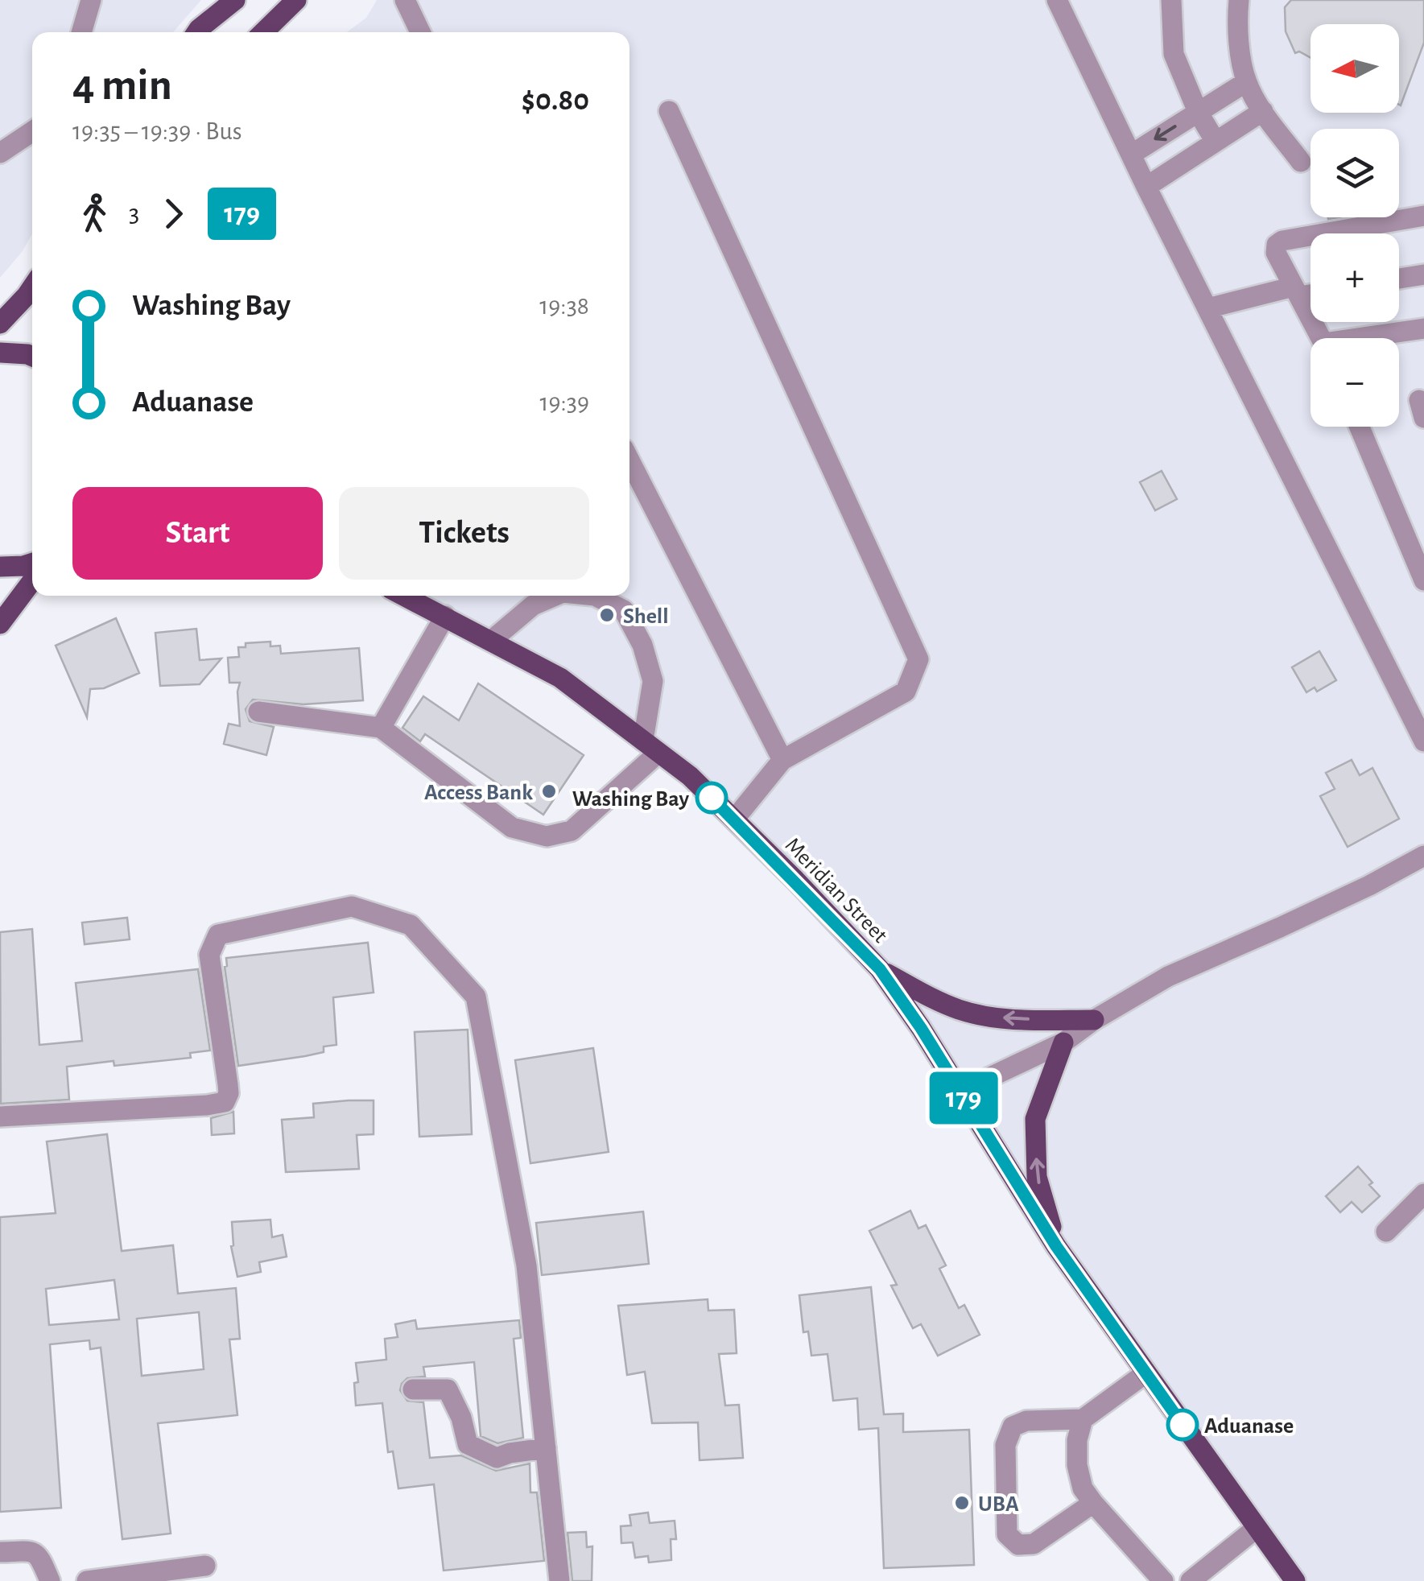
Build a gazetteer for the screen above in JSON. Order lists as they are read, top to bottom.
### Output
{
  "streets": {
    "main road": ["Meridian Street"]
  },
  "places": [
    "Shell",
    "Access Bank",
    "Washing Bay",
    "Aduanase",
    "UBA"
  ],
  "lines": ["bus line 179"],
  "north": "left",
  "page": {
    "on_map": "179",
    "map_buttons": ["+", "−"],
    "heading": ["4 min", "19:35 – 19:39 · Bus", "$0.80"],
    "legs": ["3", "179"],
    "list": [
      {
        "name": "Washing Bay",
        "value": "19:38"
      },
      {
        "name": "Aduanase",
        "value": "19:39"
      }
    ],
    "buttons": ["Start", "Tickets"]
  }
}
